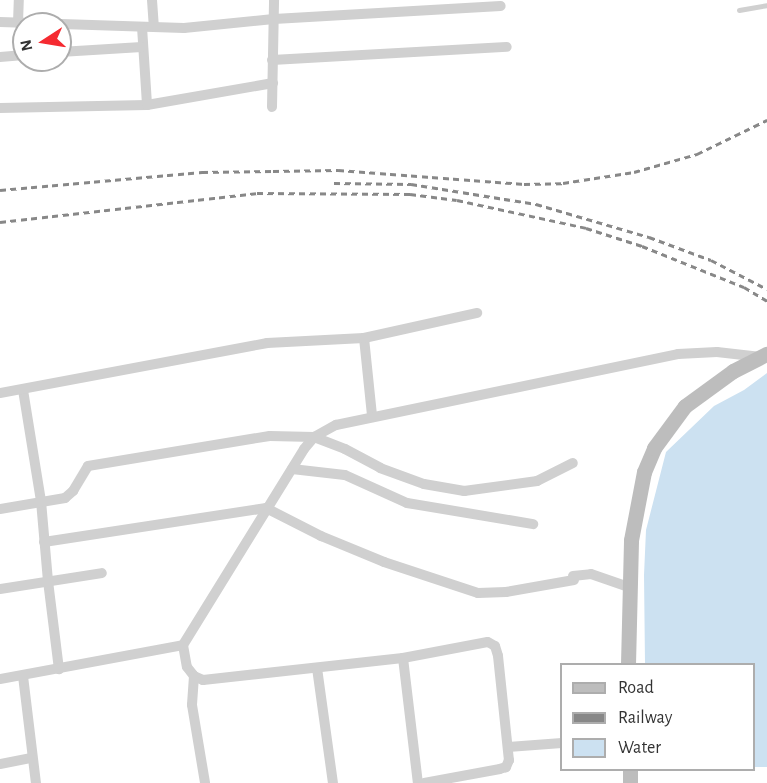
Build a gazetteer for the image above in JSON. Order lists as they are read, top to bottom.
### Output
{
  "legend": ["Road", "Railway", "Water"],
  "north": "left"
}
